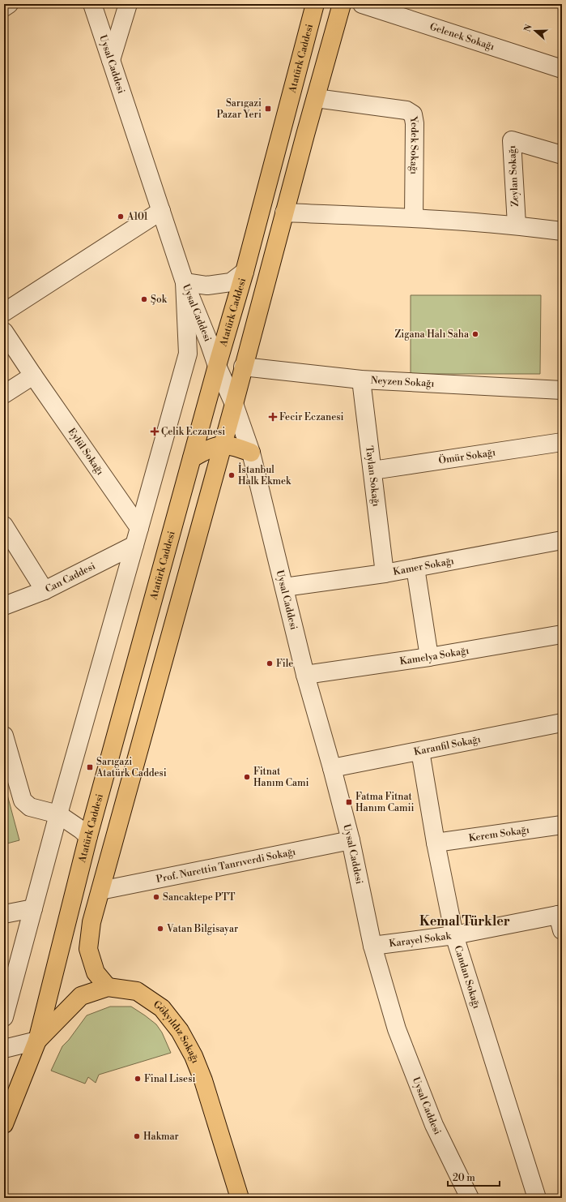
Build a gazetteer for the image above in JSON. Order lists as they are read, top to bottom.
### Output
{
  "streets": {
    "main road": ["Atatürk Caddesi", "Gökyıldız Sokağı"],
    "street": [
      "Gelenek Sokağı",
      "Uysal Caddesi",
      "Yedek Sokağı",
      "Zeylan Sokağı",
      "Neyzen Sokağı",
      "Eylül Sokağı",
      "Ömür Sokağı",
      "Taylan Sokağı",
      "Kamer Sokağı",
      "Can Caddesi",
      "Kamelya Sokağı",
      "Karanfil Sokağı",
      "Kerem Sokağı",
      "Prof. Nurettin Tanrıverdi Sokağı",
      "Karayel Sokak",
      "Candan Sokağı"
    ]
  },
  "crossings": [
    ["Atatürk Caddesi", "Uysal Caddesi"],
    ["Atatürk Caddesi", "Gökyıldız Sokağı"],
    ["Uysal Caddesi", "Kamer Sokağı"],
    ["Uysal Caddesi", "Kamelya Sokağı"],
    ["Uysal Caddesi", "Karanfil Sokağı"],
    ["Uysal Caddesi", "Prof. Nurettin Tanrıverdi Sokağı"],
    ["Uysal Caddesi", "Karayel Sokak"],
    ["Neyzen Sokağı", "Taylan Sokağı"],
    ["Ömür Sokağı", "Taylan Sokağı"],
    ["Taylan Sokağı", "Kamer Sokağı"],
    ["Karanfil Sokağı", "Candan Sokağı"],
    ["Kerem Sokağı", "Candan Sokağı"],
    ["Karayel Sokak", "Candan Sokağı"]
  ],
  "districts": ["Kemal Türkler"],
  "places": {
    "transit": ["Sarıgazi Pazar Yeri", "Sarıgazi Atatürk Caddesi", "Fatma Fitnat Hanım Camii"],
    "other": [
      "A101",
      "Şok",
      "Zigana Halı Saha",
      "İstanbul Halk Ekmek",
      "File",
      "Fitnat Hanım Cami",
      "Sancaktepe PTT",
      "Vatan Bilgisayar",
      "Final Lisesi",
      "Hakmar"
    ],
    "health": ["Fecir Eczanesi", "Çelik Eczanesi"]
  },
  "scale_bar": "20 m",
  "north": "left"
}
